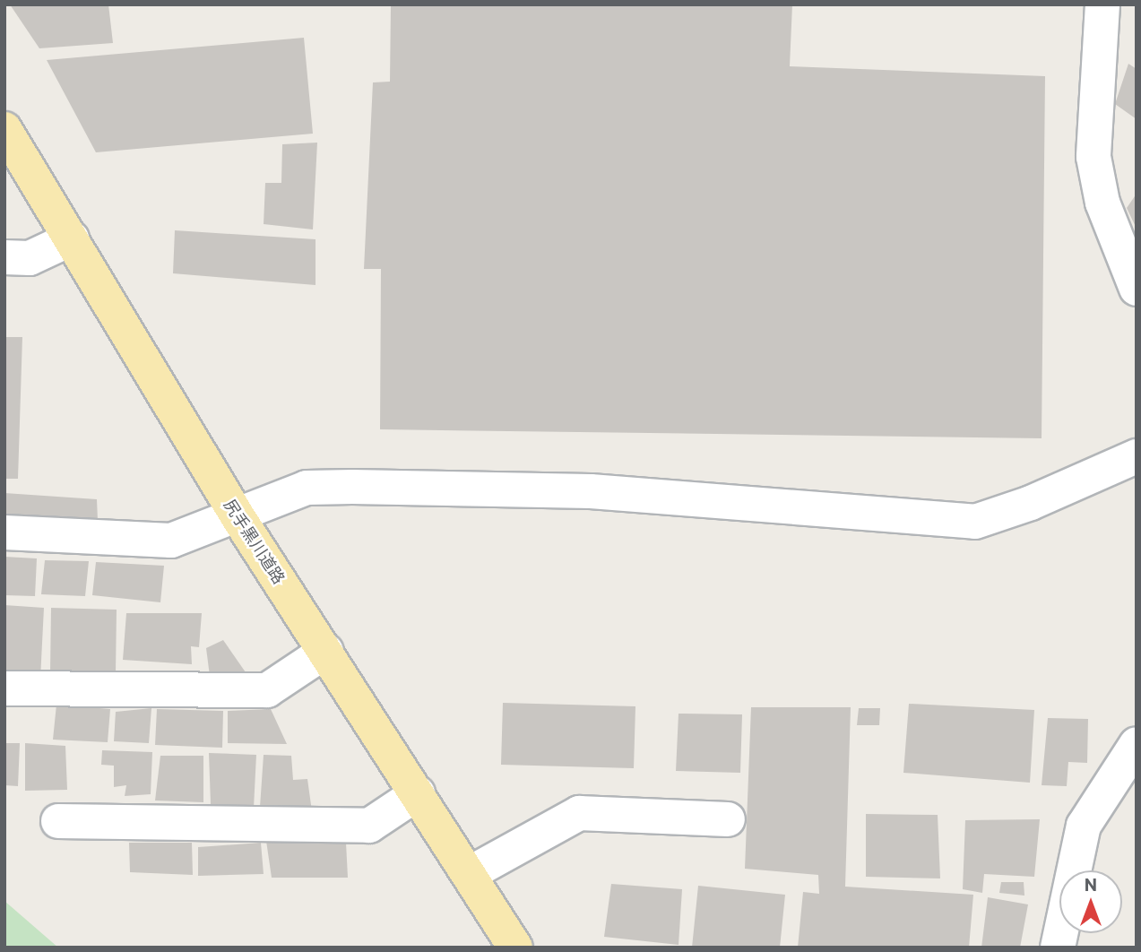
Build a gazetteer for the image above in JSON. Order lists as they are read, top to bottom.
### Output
{
  "streets": {
    "main road": ["尻手黒川道路"]
  },
  "north": "top"
}
